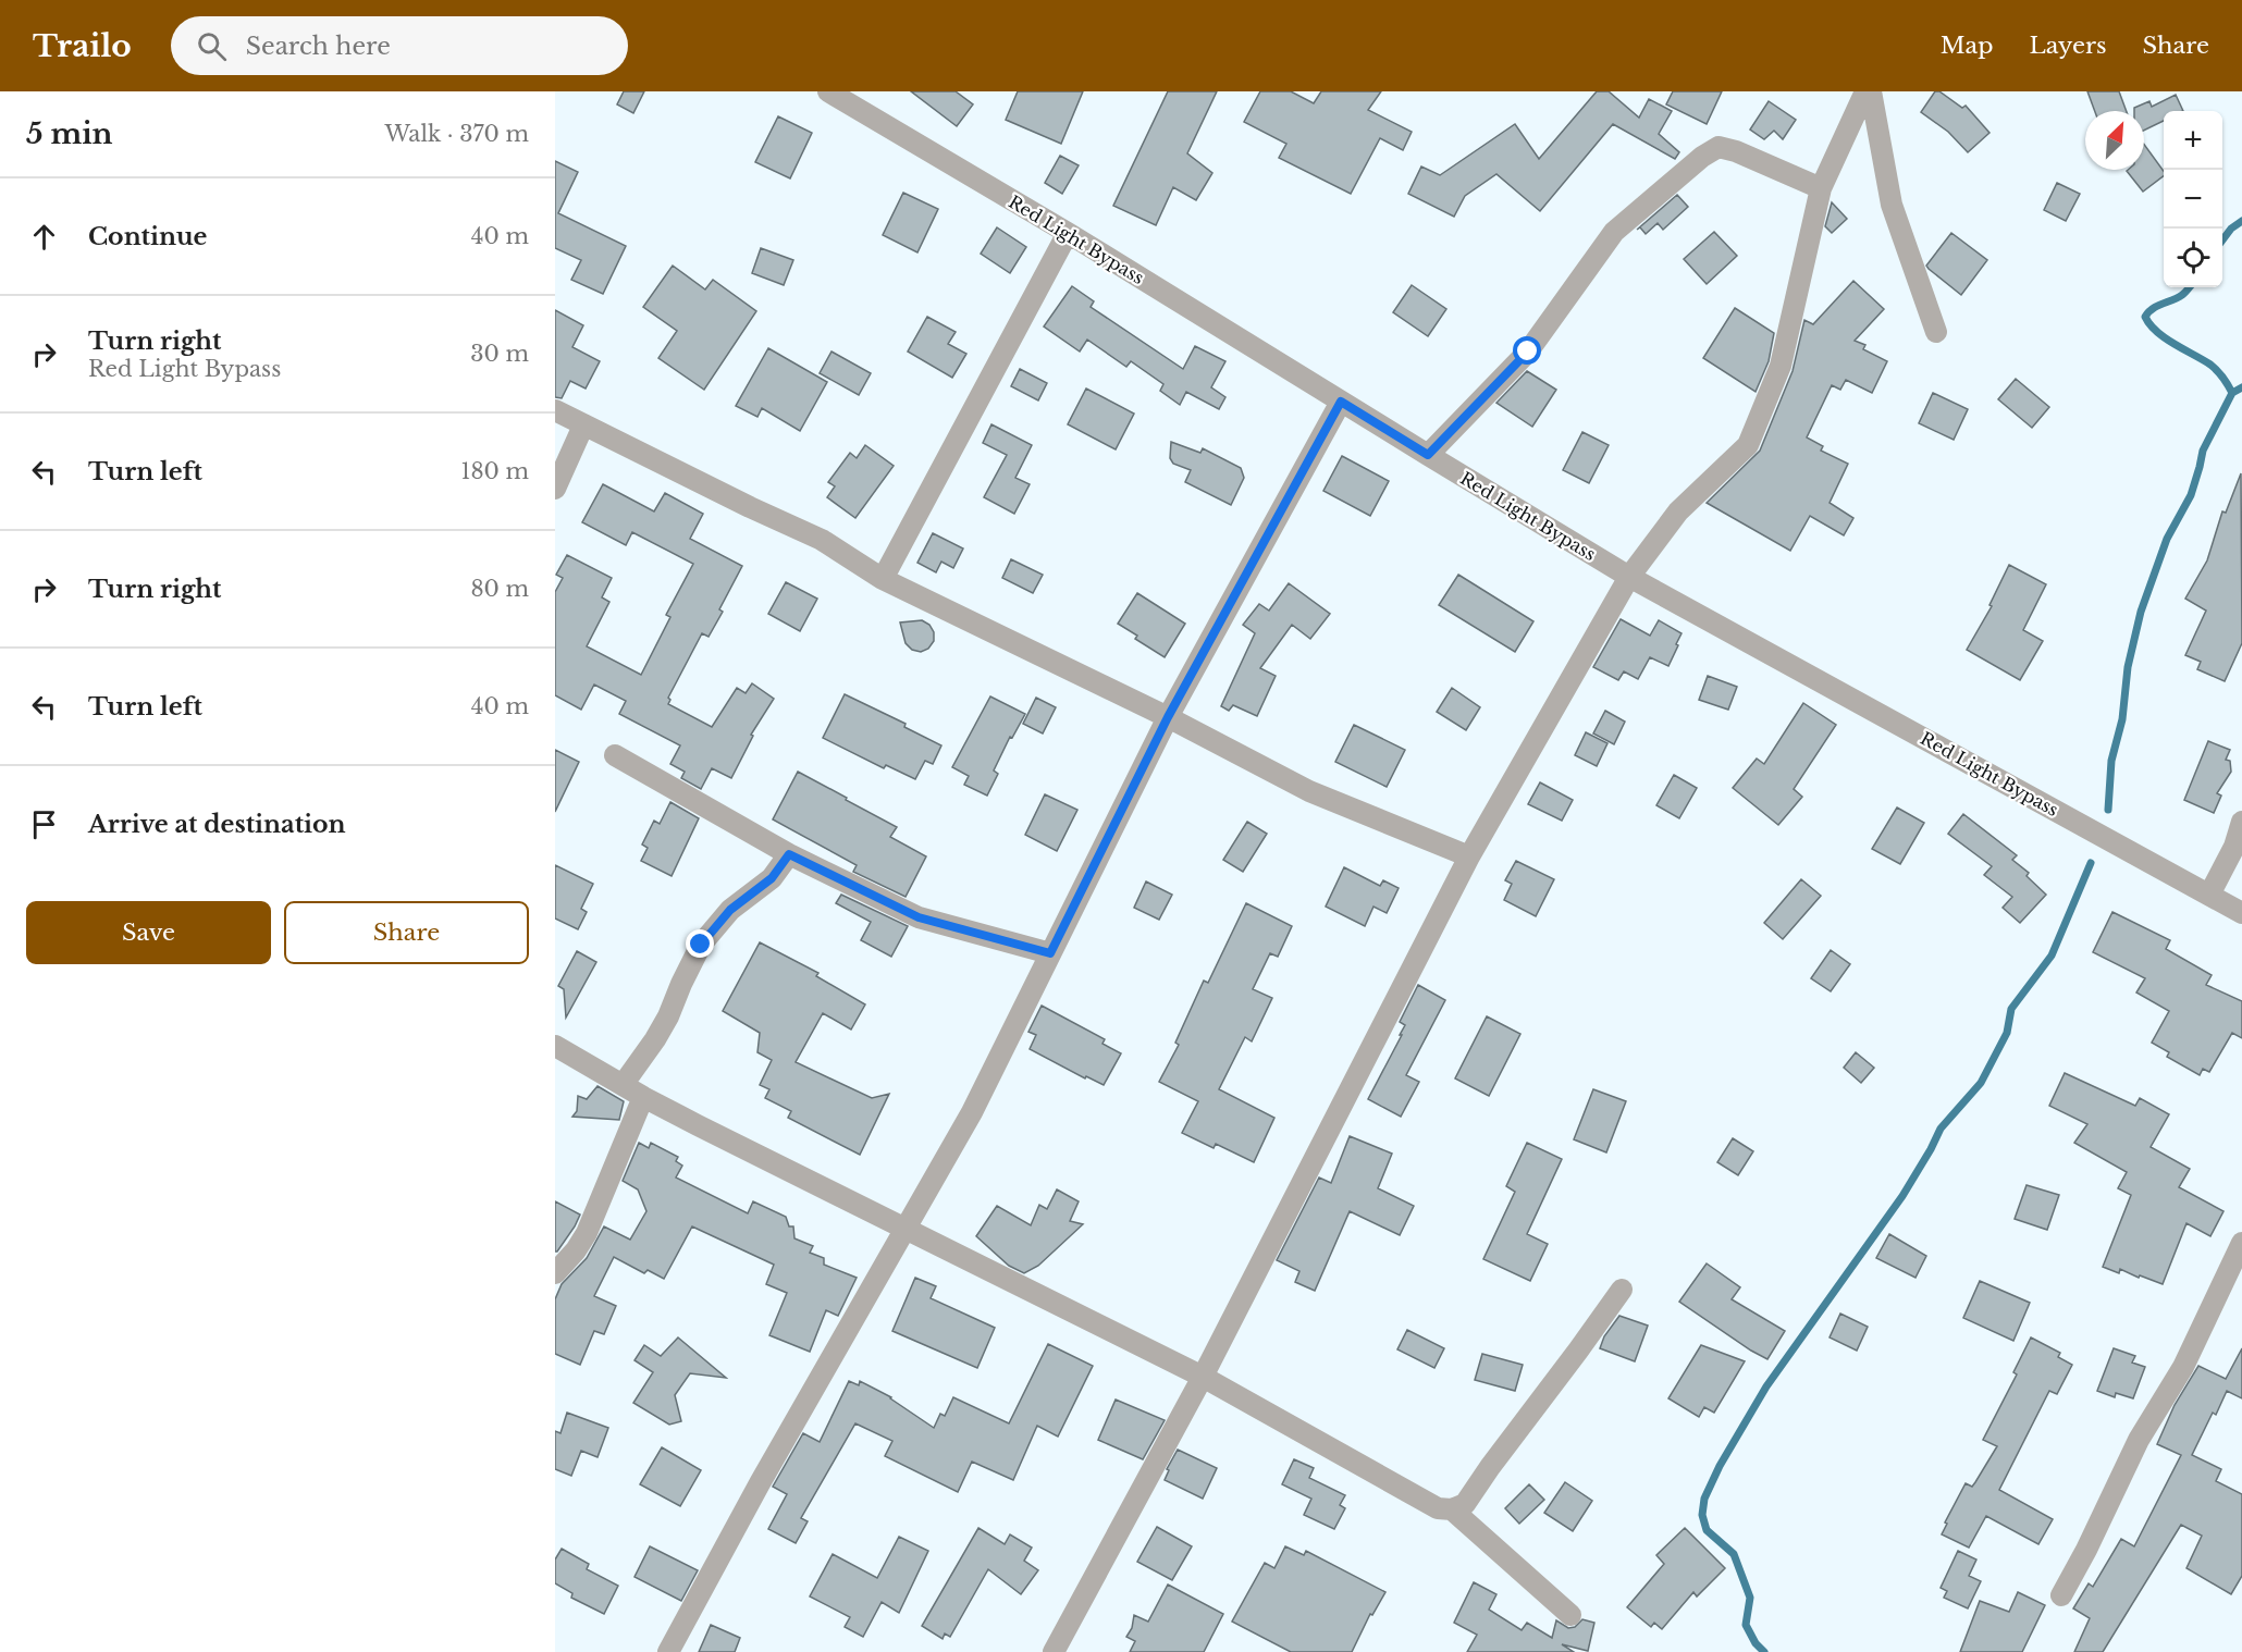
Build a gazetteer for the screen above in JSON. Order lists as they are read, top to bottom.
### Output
{
  "streets": {
    "street": ["Red Light Bypass"]
  },
  "north": "top right",
  "page": {
    "header": "Trailo",
    "search": "Search here",
    "nav": ["Map", "Layers", "Share"],
    "heading": ["5 min", "Walk · 370 m"],
    "map_buttons": ["+", "−"],
    "list": [
      ["Continue", "40 m"],
      ["Turn right", "Red Light Bypass", "30 m"],
      ["Turn left", "180 m"],
      ["Turn right", "80 m"],
      ["Turn left", "40 m"],
      "Arrive at destination"
    ],
    "buttons": ["Save", "Share"]
  }
}
